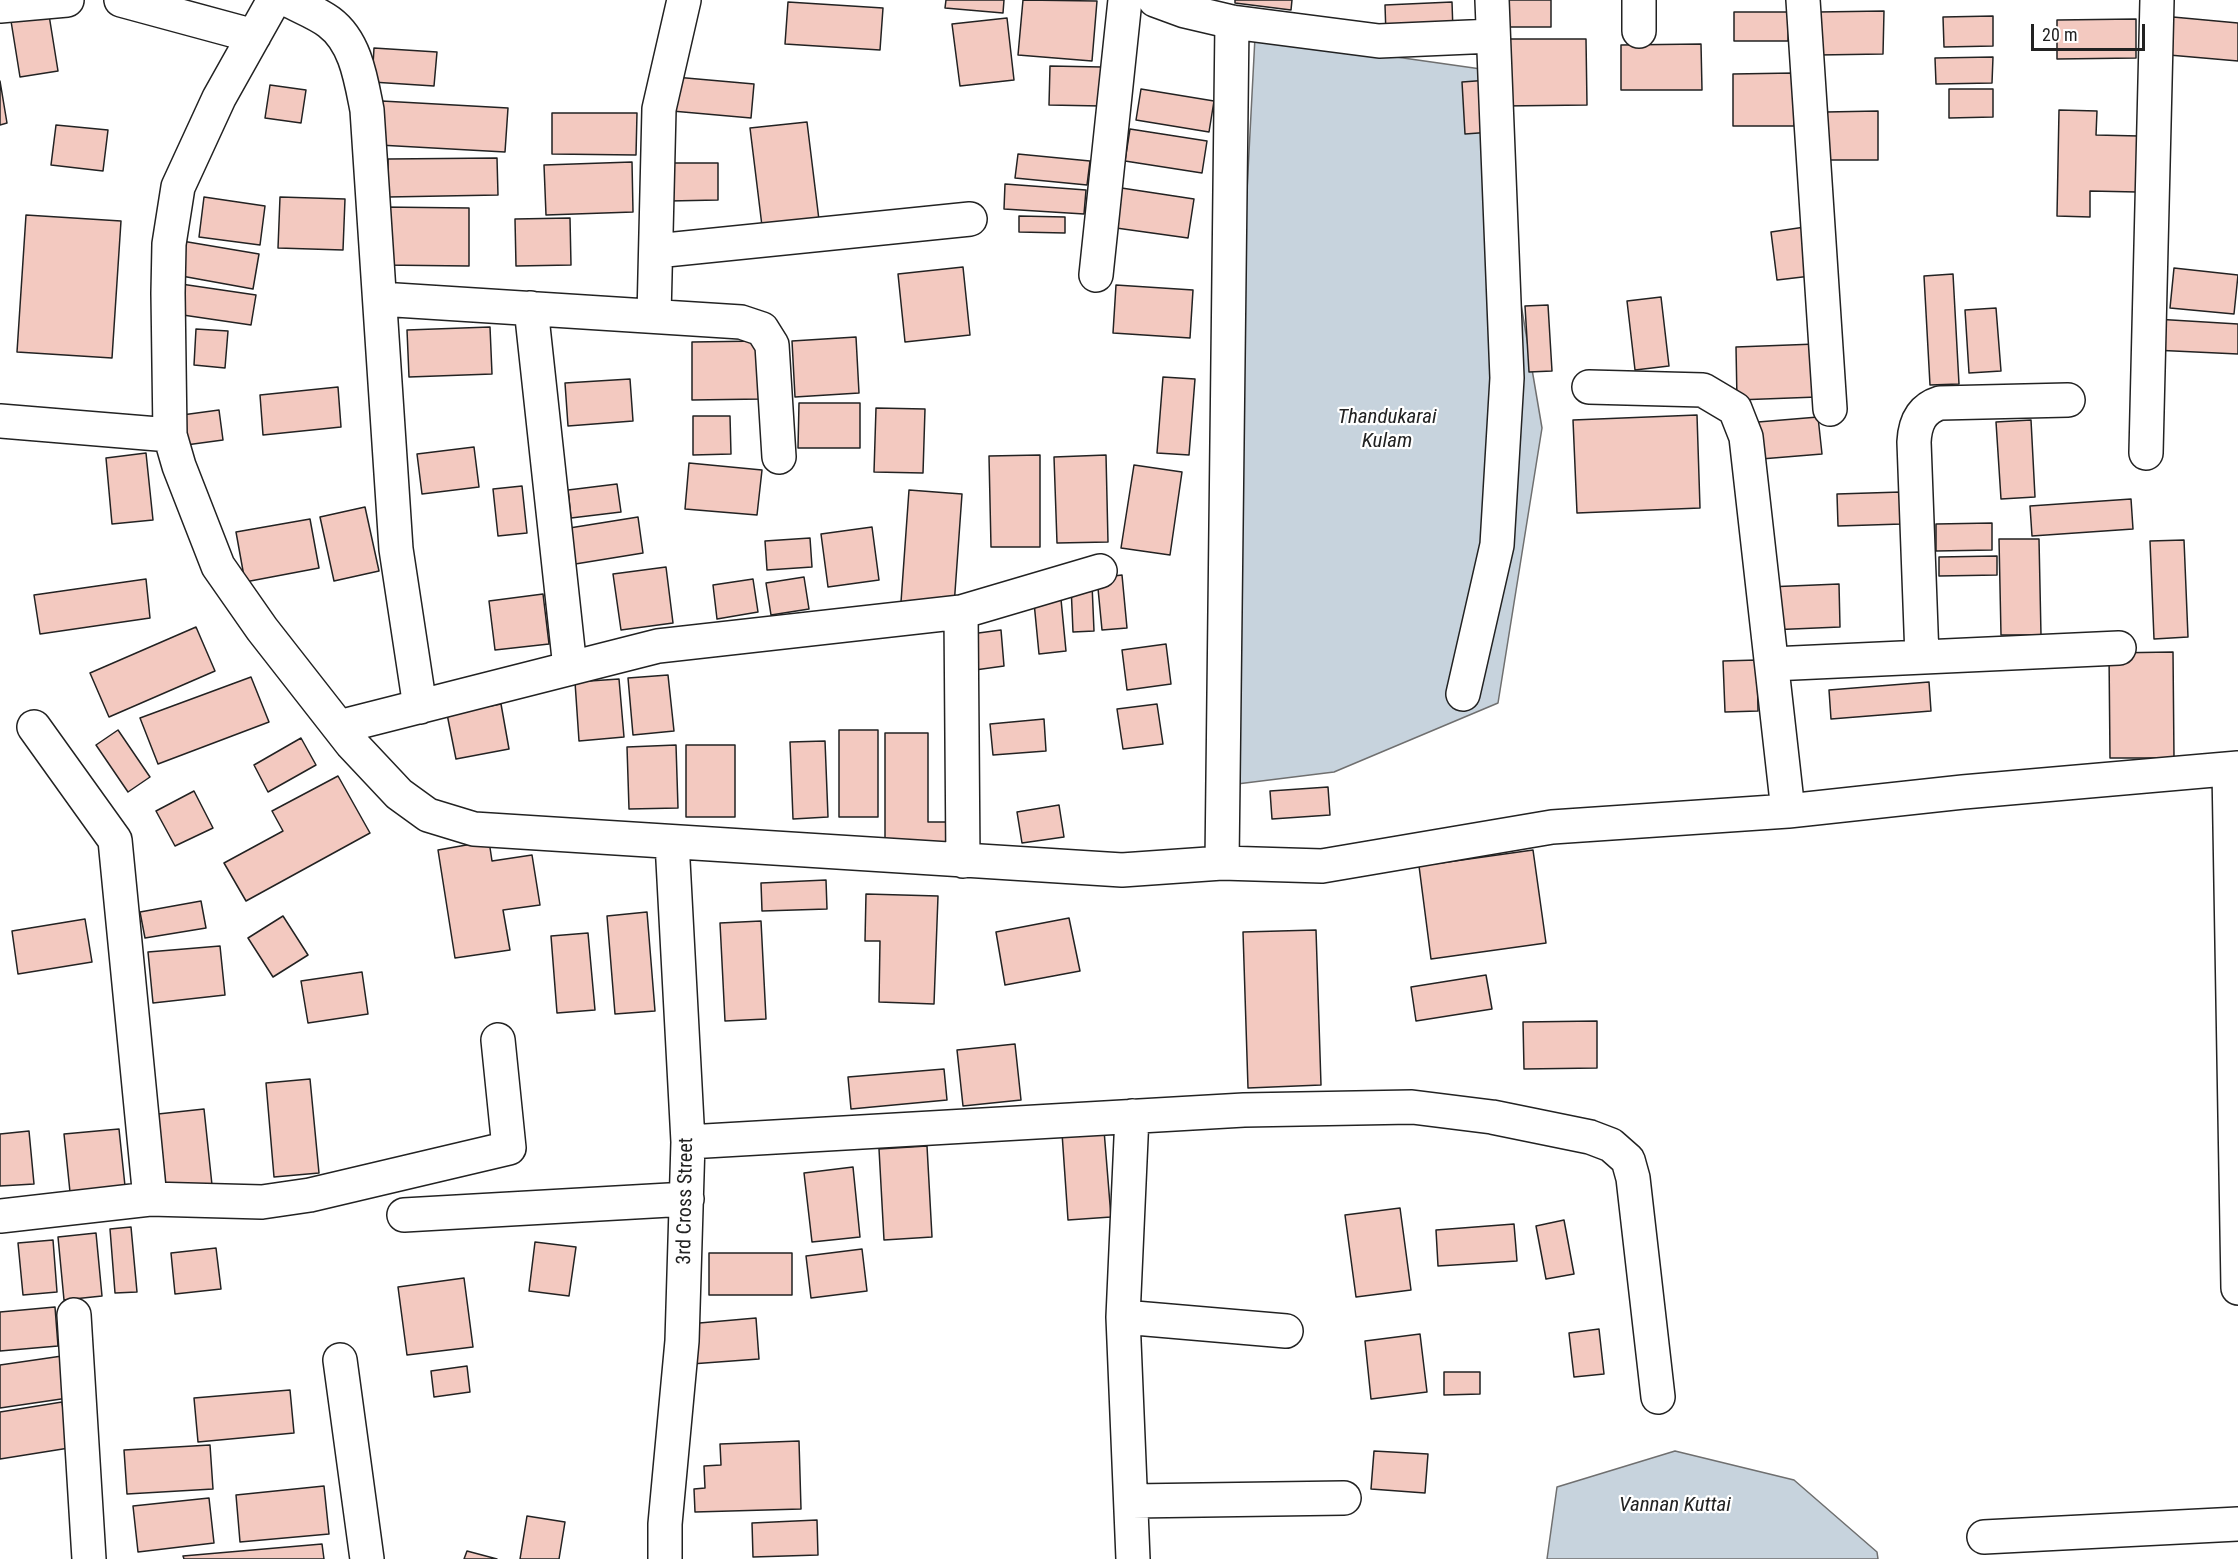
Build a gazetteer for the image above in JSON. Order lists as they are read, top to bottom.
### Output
{
  "streets": {
    "street": ["3rd Cross Street"]
  },
  "water": ["Thandukarai Kulam", "Vannan Kuttai"],
  "scale_bar": "20 m"
}
